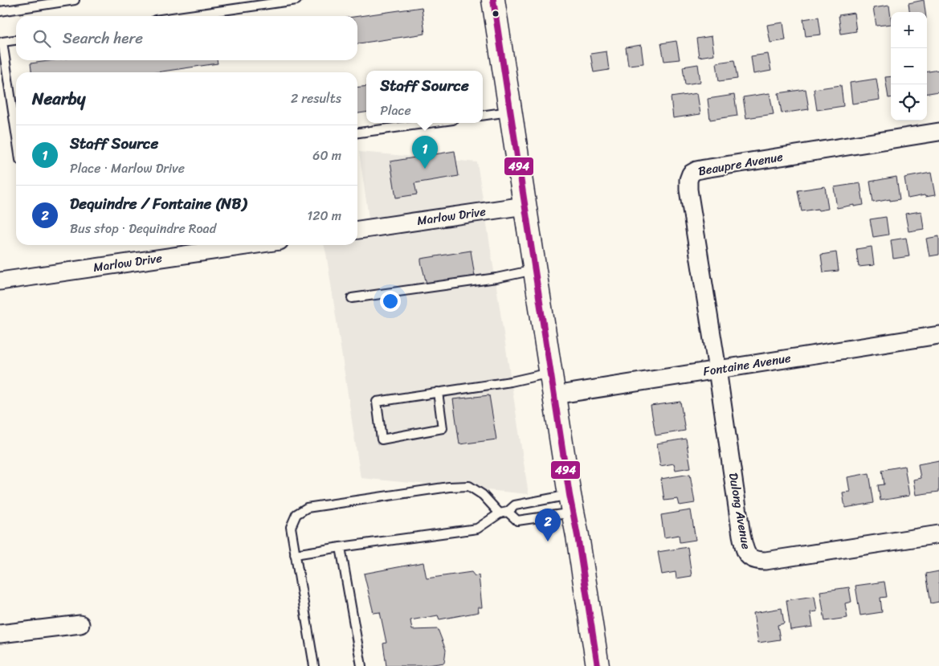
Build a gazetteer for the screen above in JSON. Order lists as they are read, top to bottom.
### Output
{
  "streets": {
    "street": [
      "Beaupre Avenue",
      "Marlow Drive",
      "Fontaine Avenue",
      "Dulong Avenue"
    ]
  },
  "crossings": [
    ["Beaupre Avenue", "Fontaine Avenue"],
    ["Beaupre Avenue", "Dulong Avenue"],
    ["Fontaine Avenue", "Dulong Avenue"]
  ],
  "lines": ["transit line 494"],
  "page": {
    "map_buttons": ["+", "−"],
    "search": "Search here",
    "popup": ["Staff Source", "Place"],
    "heading": ["Nearby", "2 results"],
    "list": [
      {
        "mark": "1",
        "name": "Staff Source",
        "note": "Place · Marlow Drive",
        "value": "60 m"
      },
      {
        "mark": "2",
        "name": "Dequindre / Fontaine (NB)",
        "note": "Bus stop · Dequindre Road",
        "value": "120 m"
      }
    ],
    "pins": ["1", "2"]
  }
}
